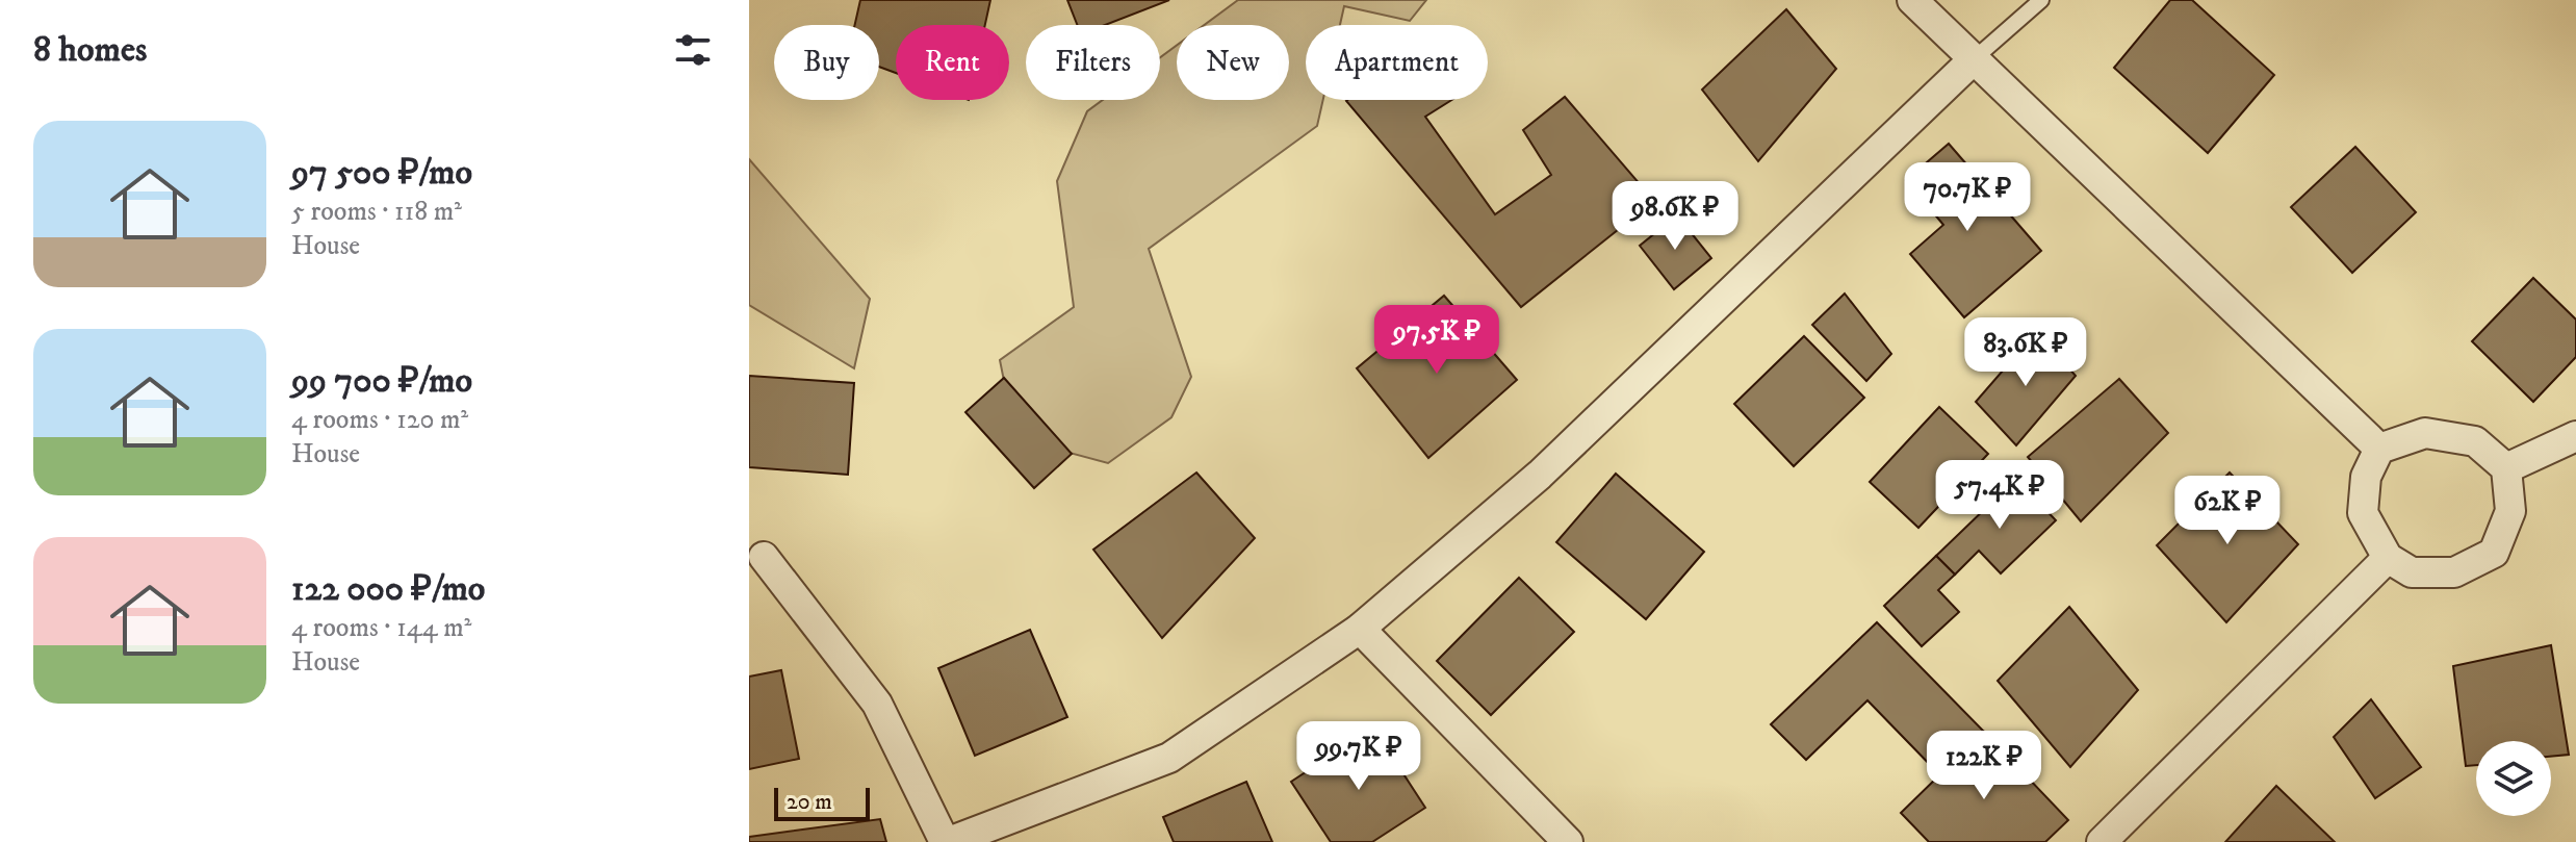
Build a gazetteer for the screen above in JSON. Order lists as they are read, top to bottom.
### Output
{
  "scale_bar": "20 m",
  "page": {
    "heading": "8 homes",
    "chip": [
      "Buy",
      "Rent",
      "Filters",
      "New",
      "Apartment"
    ],
    "list": [
      {
        "name": "97 500 ₽/mo",
        "note": "5 rooms · 118 m² · House"
      },
      {
        "name": "99 700 ₽/mo",
        "note": "4 rooms · 120 m² · House"
      },
      {
        "name": "122 000 ₽/mo",
        "note": "4 rooms · 144 m² · House"
      }
    ],
    "price": [
      "70.7K ₽",
      "98.6K ₽",
      "97.5K ₽",
      "83.6K ₽",
      "57.4K ₽",
      "62K ₽",
      "99.7K ₽",
      "122K ₽"
    ],
    "scale": "20 m"
  }
}
